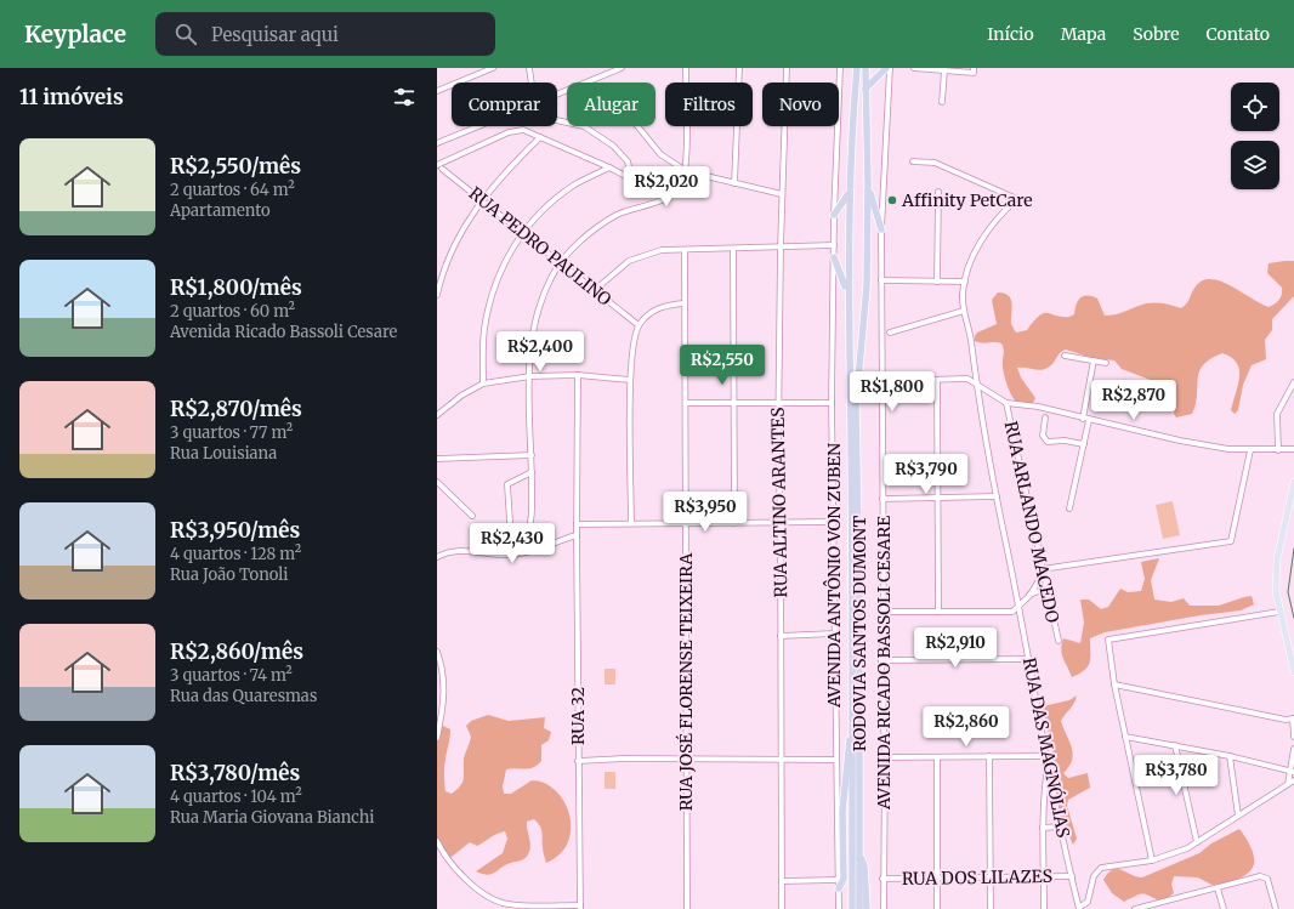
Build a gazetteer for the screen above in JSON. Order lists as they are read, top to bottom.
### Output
{
  "streets": {
    "highway": ["RODOVIA SANTOS DUMONT"],
    "street": [
      "RUA PEDRO PAULINO",
      "RUA ALTINO ARANTES",
      "RUA ARLANDO MACEDO",
      "AVENIDA ANTÔNIO VON ZUBEN",
      "AVENIDA RICADO BASSOLI CESARE",
      "RUA JOSÉ FLORENSE TEIXEIRA",
      "RUA 32",
      "RUA DAS MAGNÓLIAS",
      "RUA DOS LILAZES"
    ]
  },
  "crossings": [
    ["AVENIDA RICADO BASSOLI CESARE", "RUA DOS LILAZES"],
    ["RUA DAS MAGNÓLIAS", "RUA DOS LILAZES"]
  ],
  "places": ["Affinity PetCare"],
  "page": {
    "header": "Keyplace",
    "search": "Pesquisar aqui",
    "nav": [
      "Início",
      "Mapa",
      "Sobre",
      "Contato"
    ],
    "heading": "11 imóveis",
    "chip": [
      "Comprar",
      "Alugar",
      "Filtros",
      "Novo"
    ],
    "list": [
      {
        "name": "R$2,550/mês",
        "note": "2 quartos · 64 m² · Apartamento"
      },
      {
        "name": "R$1,800/mês",
        "note": "2 quartos · 60 m² · Avenida Ricado Bassoli Cesare"
      },
      {
        "name": "R$2,870/mês",
        "note": "3 quartos · 77 m² · Rua Louisiana"
      },
      {
        "name": "R$3,950/mês",
        "note": "4 quartos · 128 m² · Rua João Tonoli"
      },
      {
        "name": "R$2,860/mês",
        "note": "3 quartos · 74 m² · Rua das Quaresmas"
      },
      {
        "name": "R$3,780/mês",
        "note": "4 quartos · 104 m² · Rua Maria Giovana Bianchi"
      }
    ],
    "price": [
      "R$2,020",
      "R$2,400",
      "R$2,550",
      "R$1,800",
      "R$2,870",
      "R$3,790",
      "R$3,950",
      "R$2,430",
      "R$2,910",
      "R$2,860",
      "R$3,780"
    ]
  }
}
